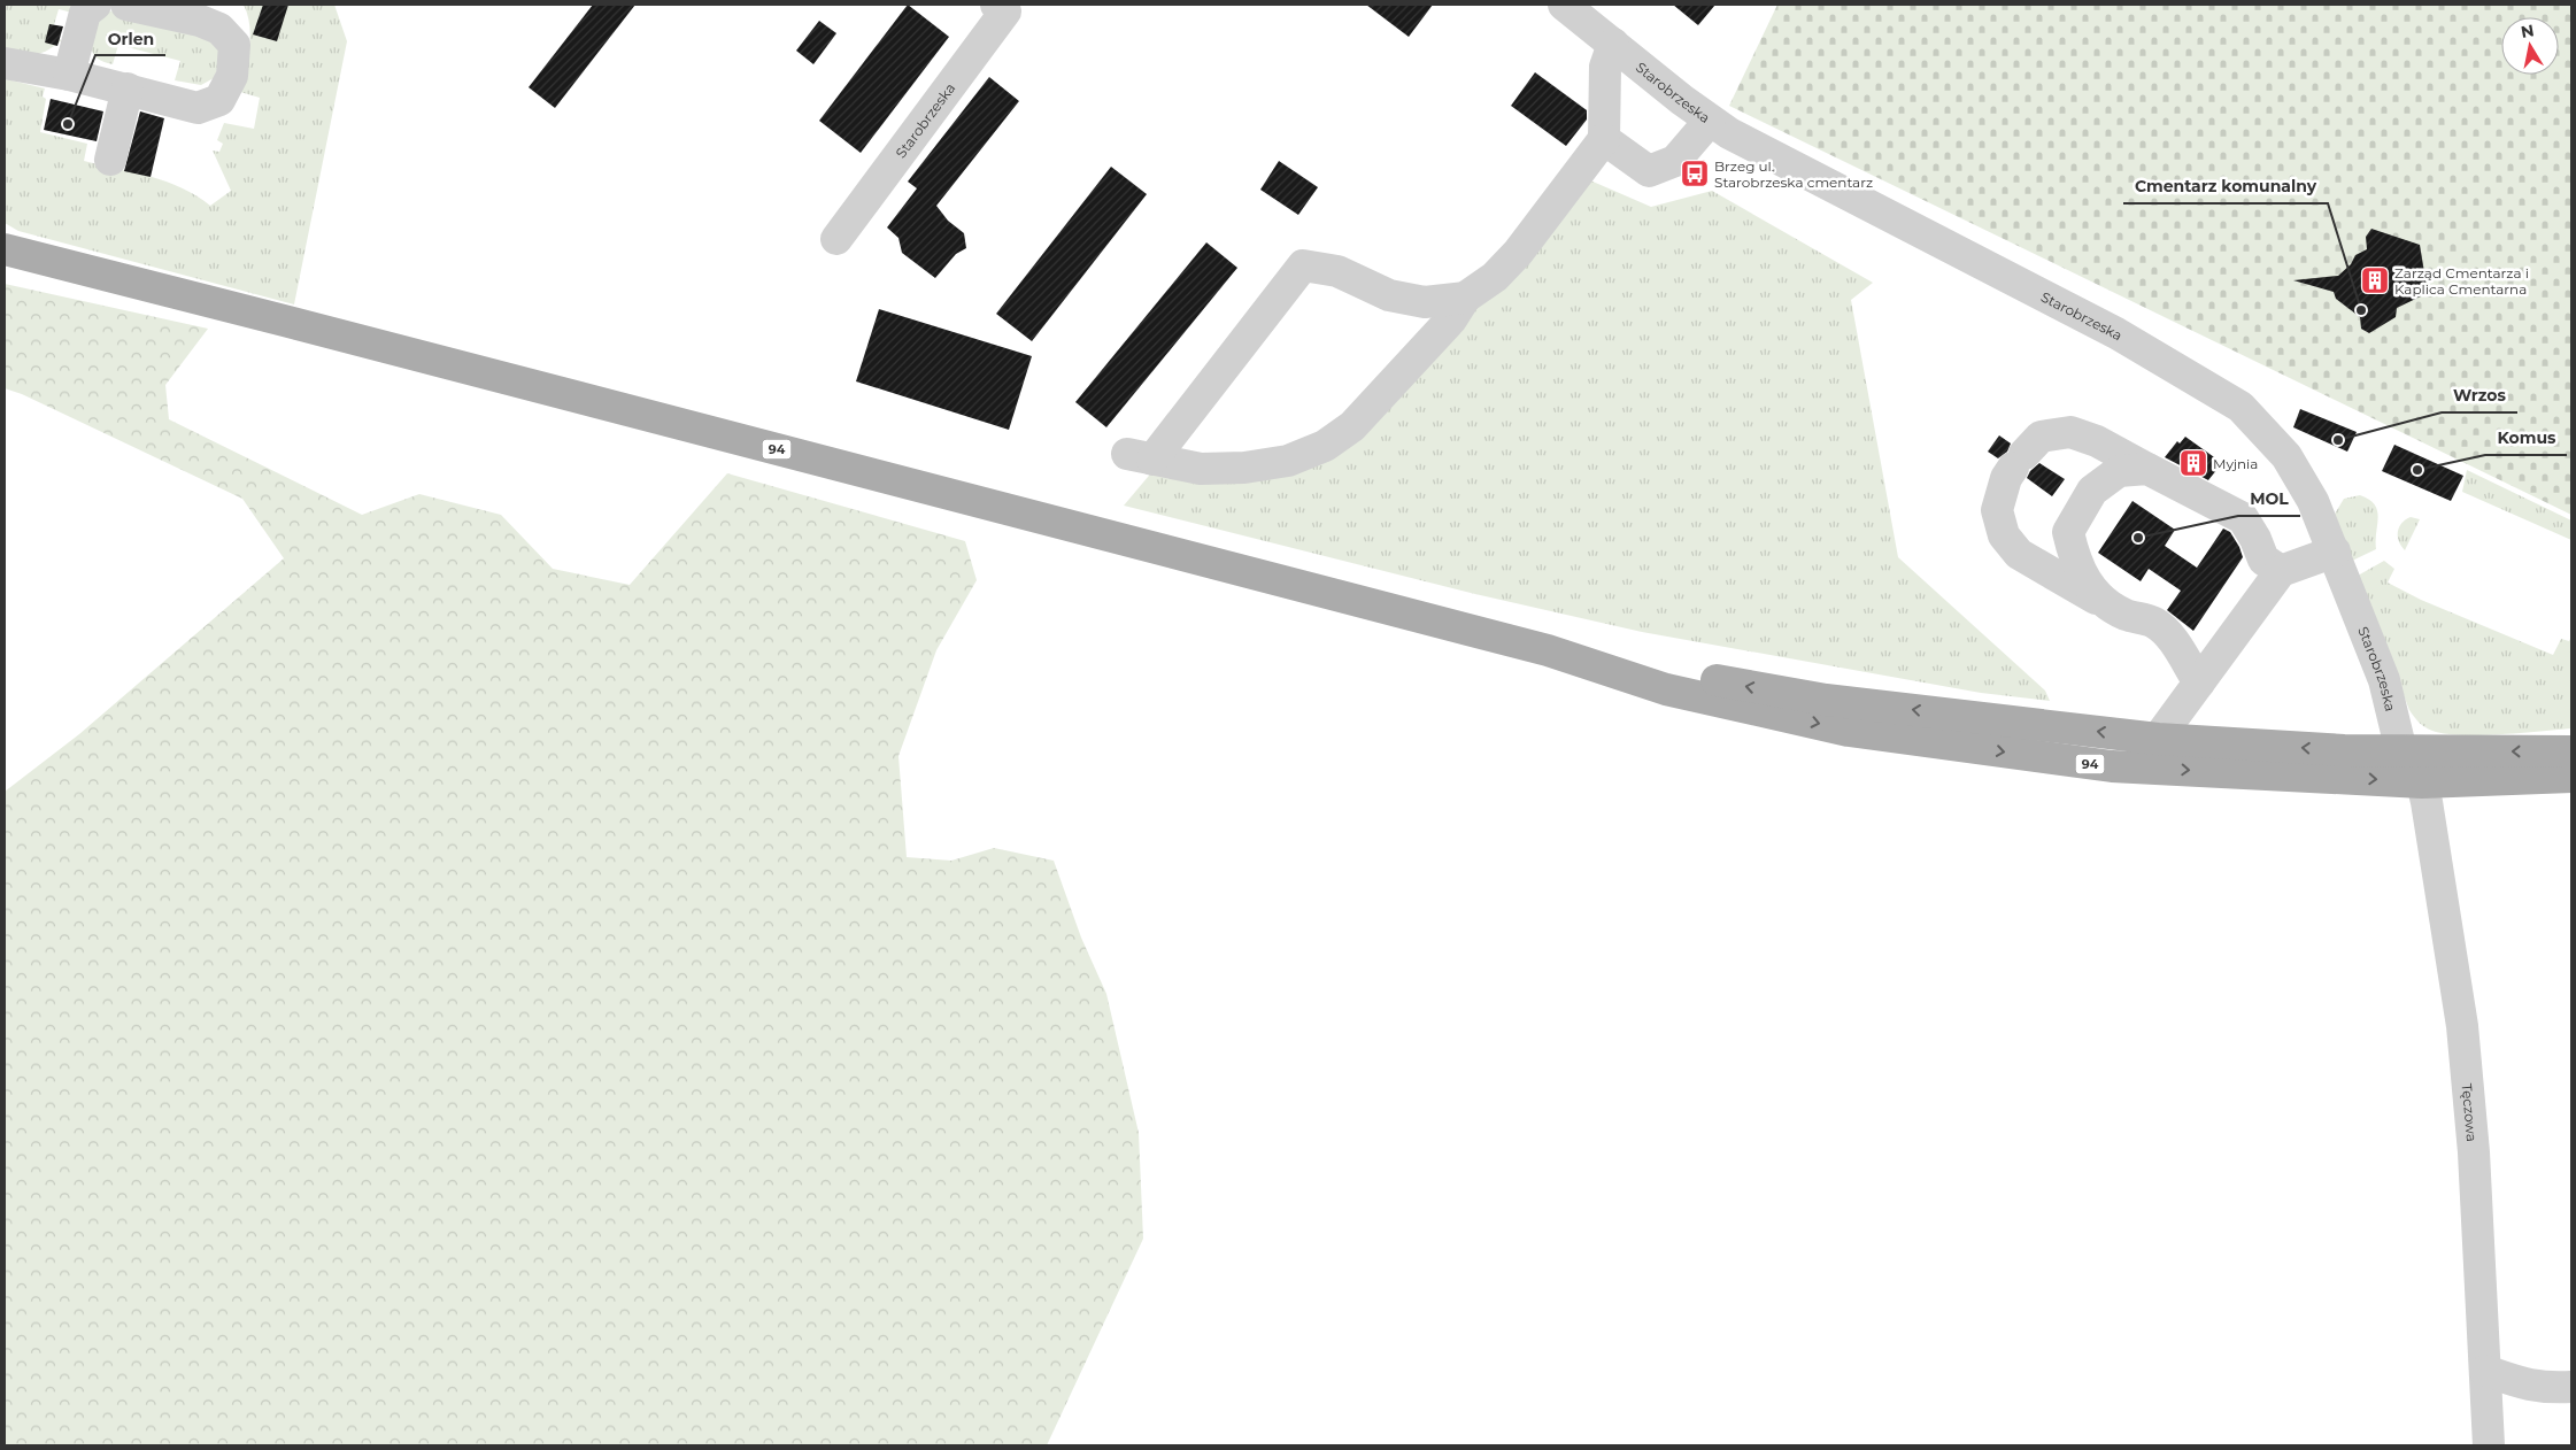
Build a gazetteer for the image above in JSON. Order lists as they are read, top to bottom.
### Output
{
  "streets": {
    "main road": ["94"],
    "street": ["Starobrzeska", "Tęczowa"]
  },
  "crossings": [
    ["Starobrzeska", "94"],
    ["Starobrzeska", "Tęczowa"],
    ["94", "Tęczowa"]
  ],
  "places": {
    "other": [
      "Orlen",
      "Cmentarz komunalny",
      "Wrzos",
      "Komus",
      "MOL"
    ],
    "bus stop": ["Brzeg ul. Starobrzeska cmentarz"],
    "building": ["Zarząd Cmentarza i Kaplica Cmentarna", "Myjnia"]
  },
  "north": "top"
}
